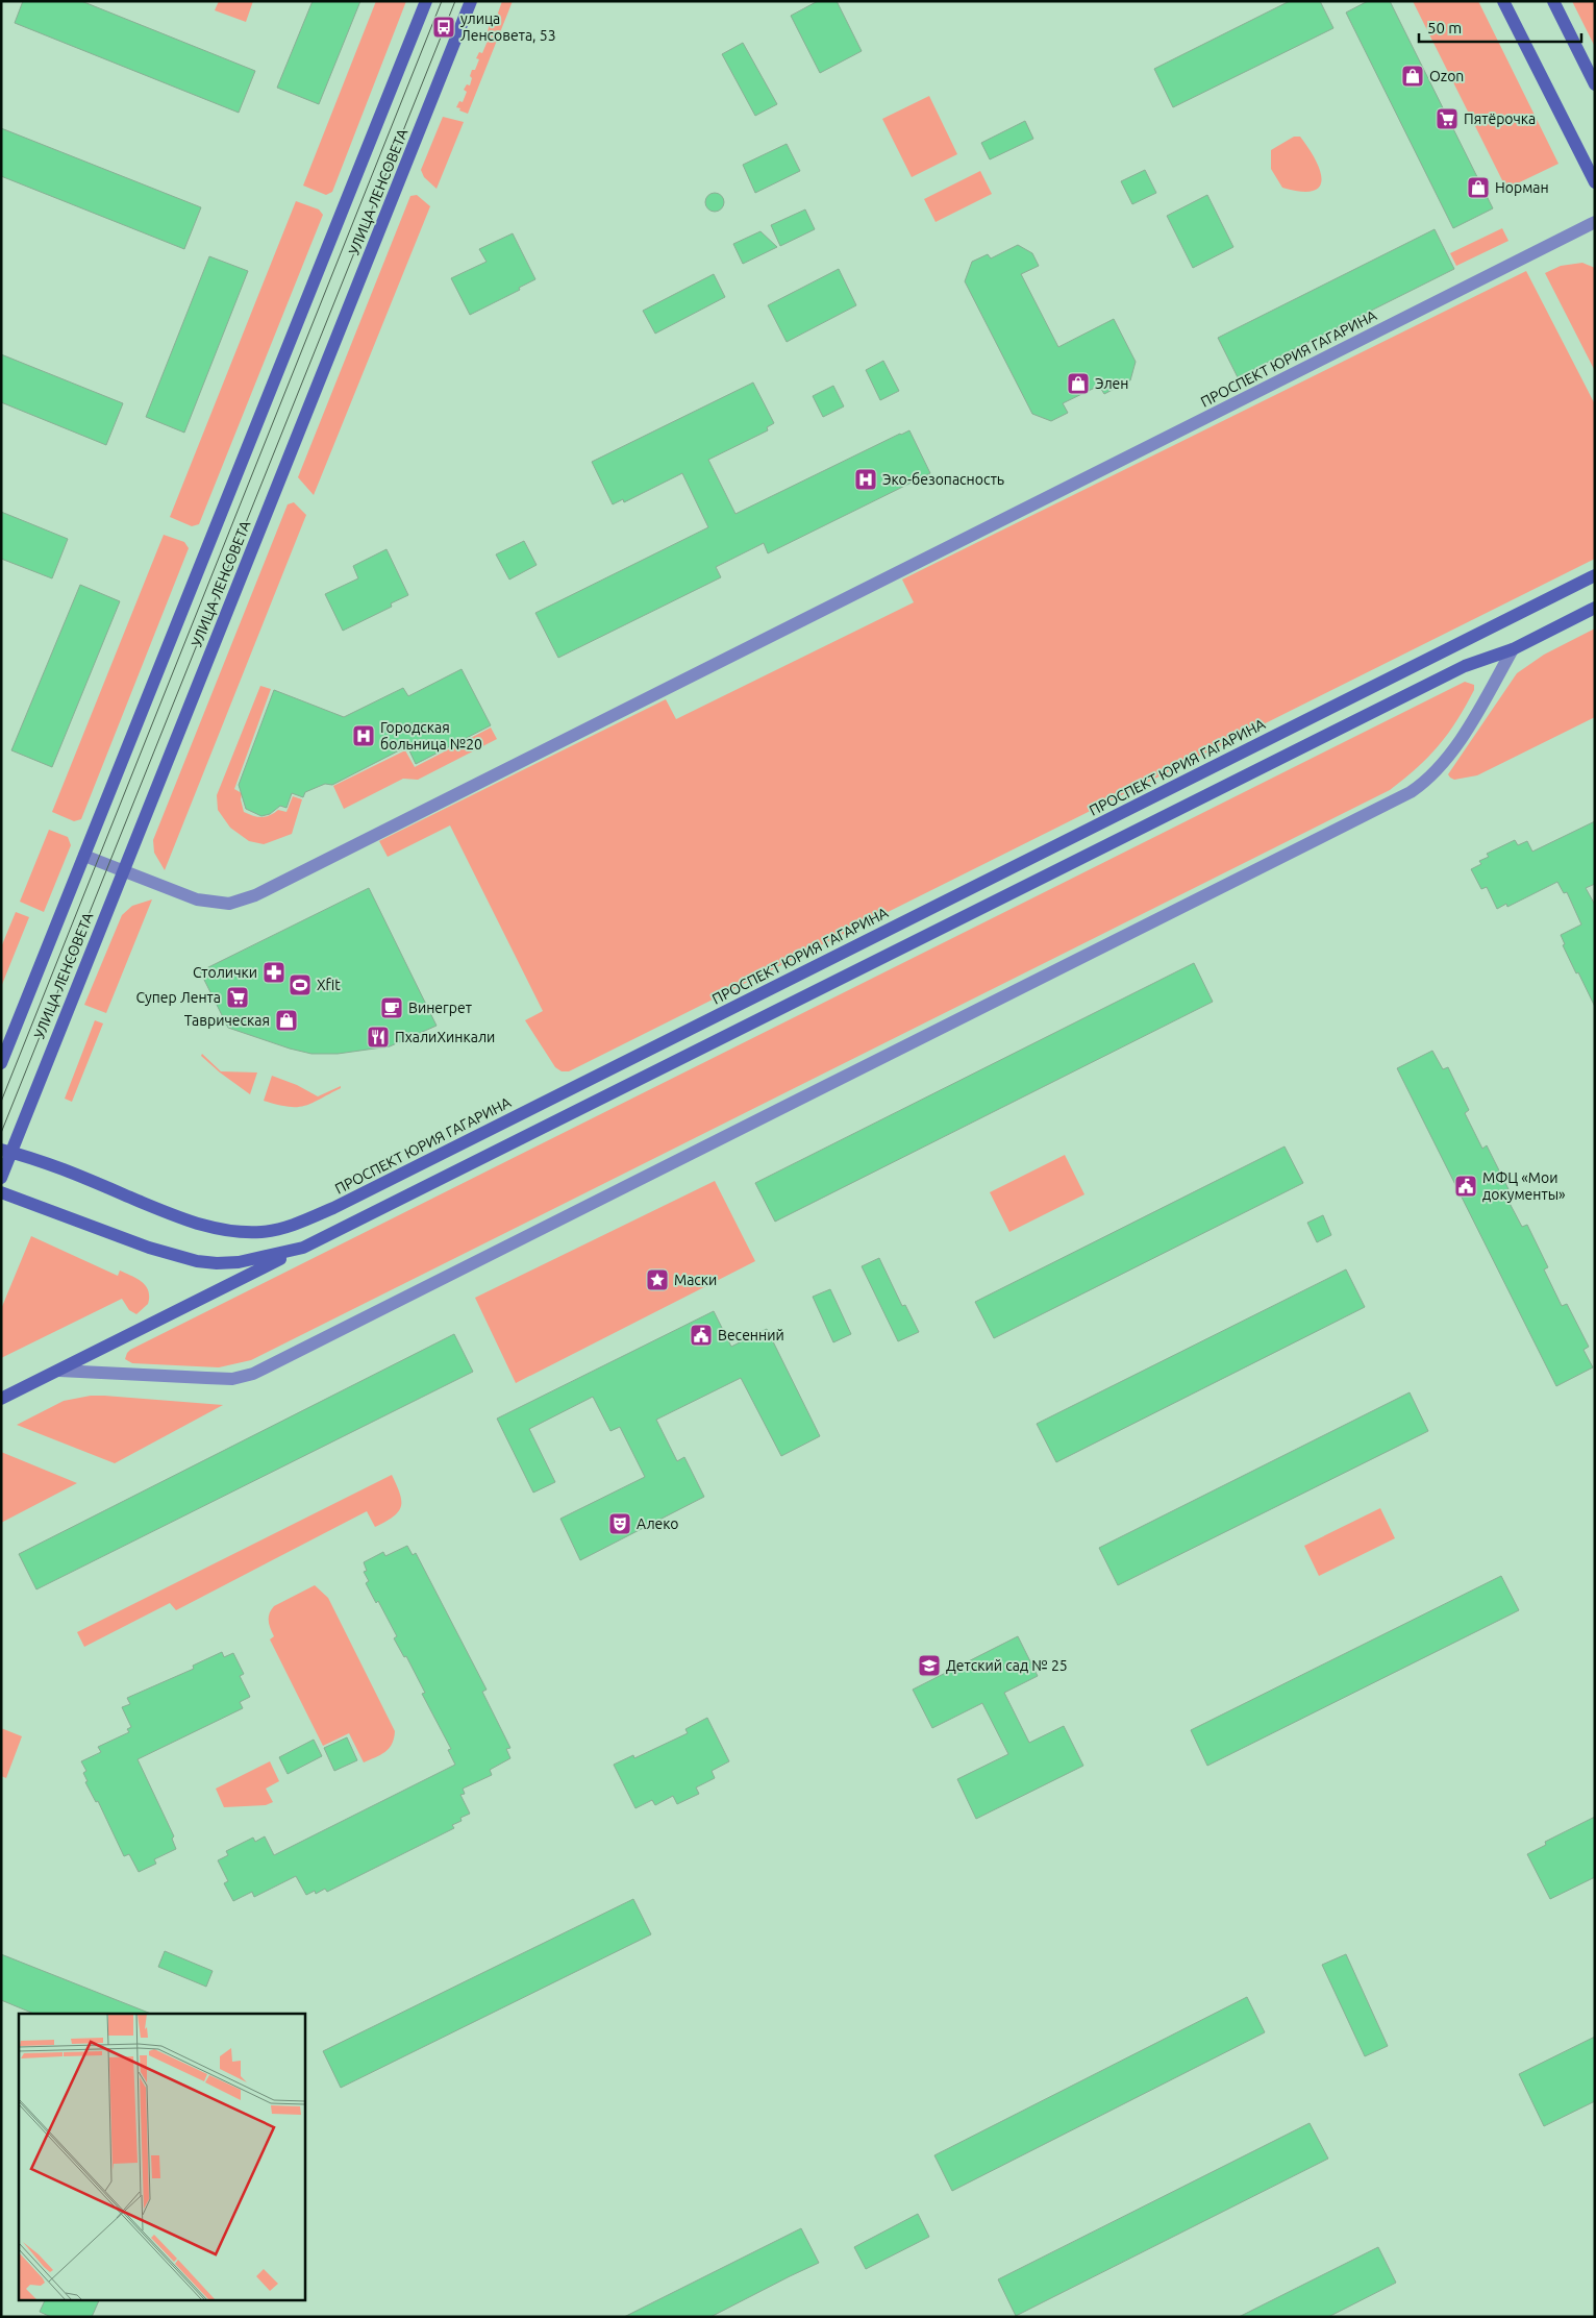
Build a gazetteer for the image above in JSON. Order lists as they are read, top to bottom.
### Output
{
  "streets": {
    "main road": ["УЛИЦА ЛЕНСОВЕТА", "ПРОСПЕКТ ЮРИЯ ГАГАРИНА"]
  },
  "crossings": [
    ["УЛИЦА ЛЕНСОВЕТА", "ПРОСПЕКТ ЮРИЯ ГАГАРИНА"]
  ],
  "places": {
    "bus stop": ["улица Ленсовета, 53"],
    "shop": [
      "Ozon",
      "Норман",
      "Элен",
      "Таврическая"
    ],
    "supermarket": ["Пятёрочка", "Супер Лента"],
    "hospital": ["Эко-безопасность", "Городская больница №20"],
    "pharmacy": ["Столички"],
    "sports": ["Xfit"],
    "cafe": ["Винегрет"],
    "restaurant": ["ПхалиХинкали"],
    "public building": ["МФЦ «Мои документы»", "Весенний"],
    "place": ["Маски"],
    "theatre": ["Алеко"],
    "school or university": ["Детский сад № 25"]
  },
  "scale_bar": "50 m"
}
